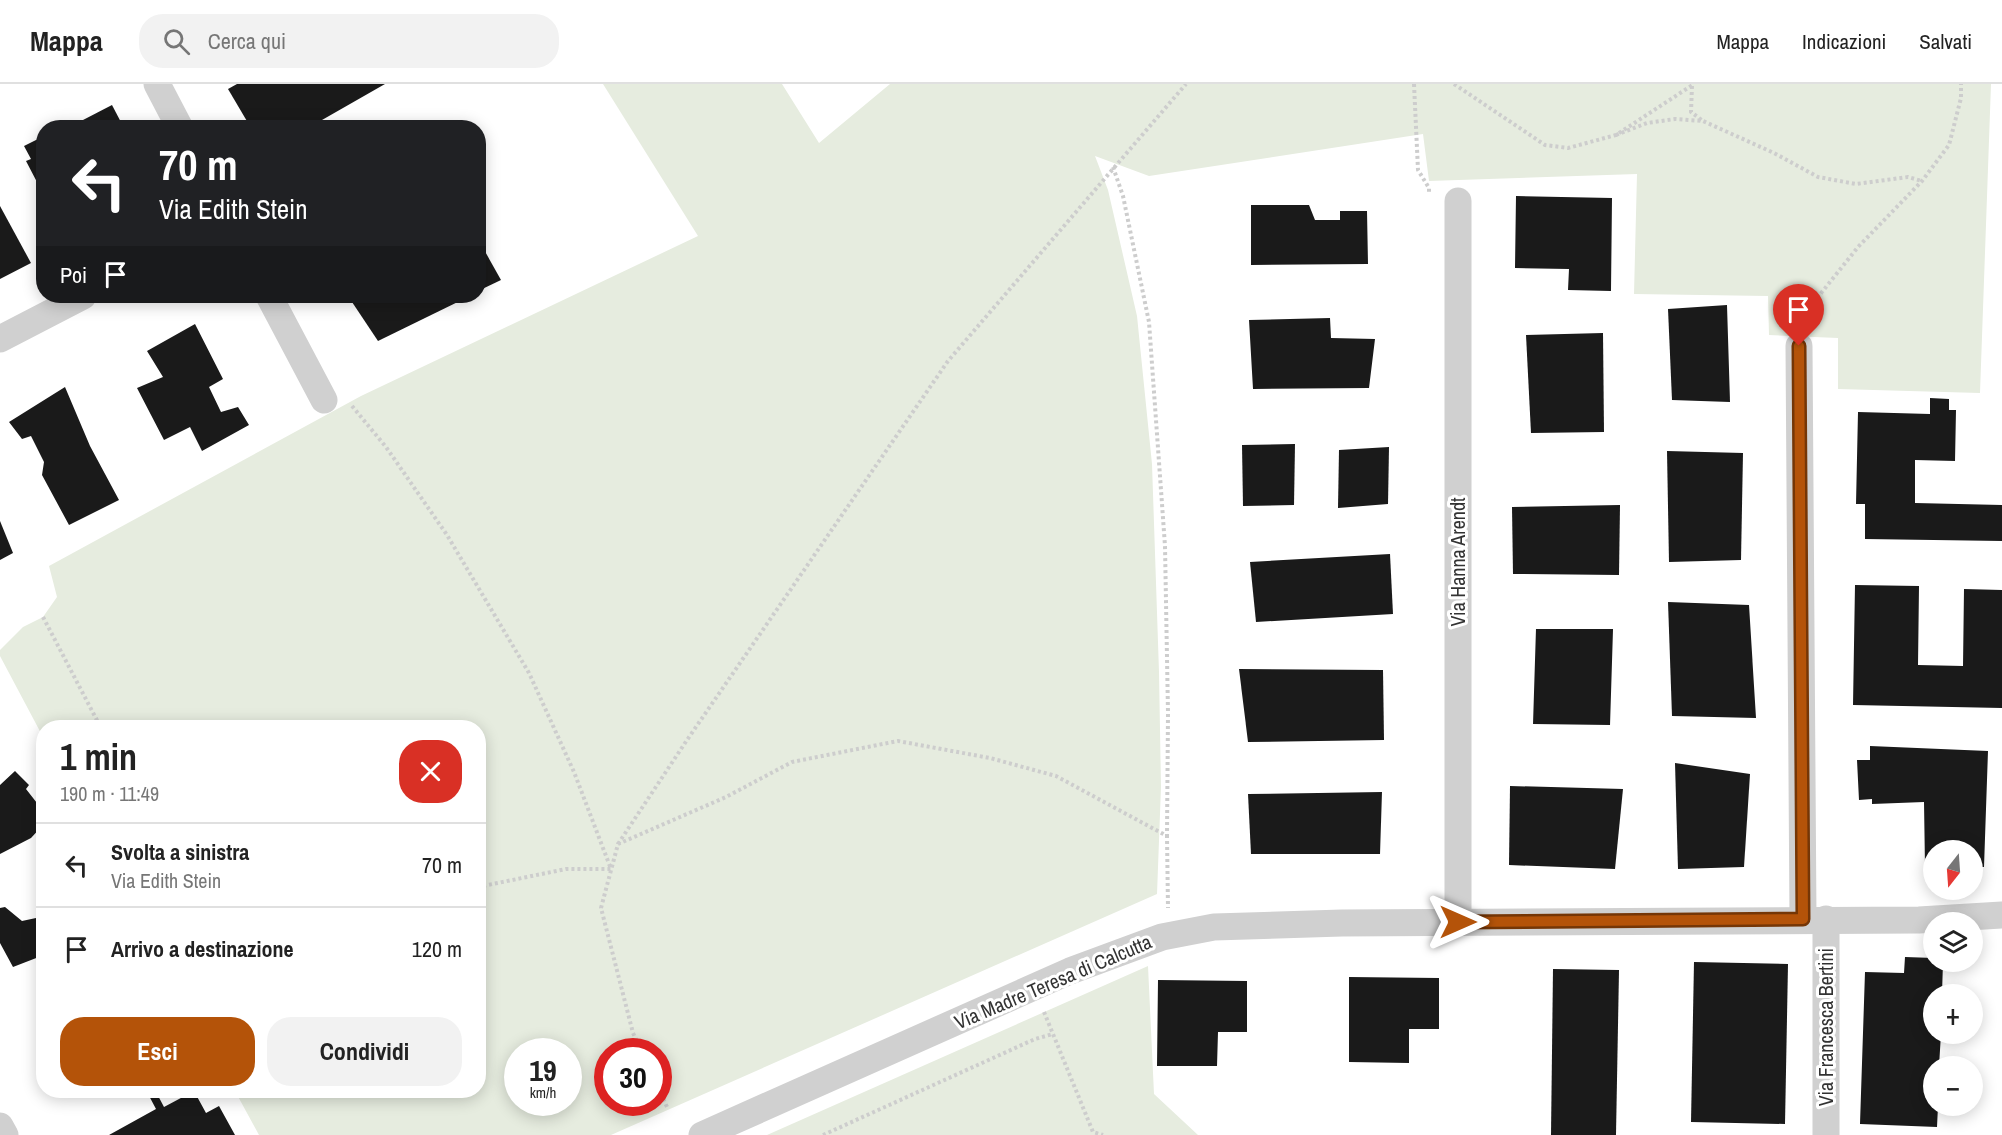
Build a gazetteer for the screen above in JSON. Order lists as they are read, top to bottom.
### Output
{
  "streets": {
    "street": ["Via Hanna Arendt", "Via Madre Teresa di Calcutta", "Via Francesca Bertini"]
  },
  "crossings": [
    ["Via Hanna Arendt", "Via Madre Teresa di Calcutta"],
    ["Via Madre Teresa di Calcutta", "Via Francesca Bertini"]
  ],
  "north": "bottom",
  "page": {
    "header": "Mappa",
    "search": "Cerca qui",
    "nav": ["Mappa", "Indicazioni", "Salvati"],
    "turn": ["70 m", "Via Edith Stein"],
    "then": "Poi",
    "heading": ["1 min", "190 m · 11:49"],
    "list": [
      {
        "name": "Svolta a sinistra",
        "note": "Via Edith Stein",
        "value": "70 m"
      },
      {
        "name": "Arrivo a destinazione",
        "value": "120 m"
      }
    ],
    "map_buttons": ["+", "−"],
    "buttons": ["Esci", "Condividi"],
    "speed": "19 km/h",
    "limit": "30"
  }
}
